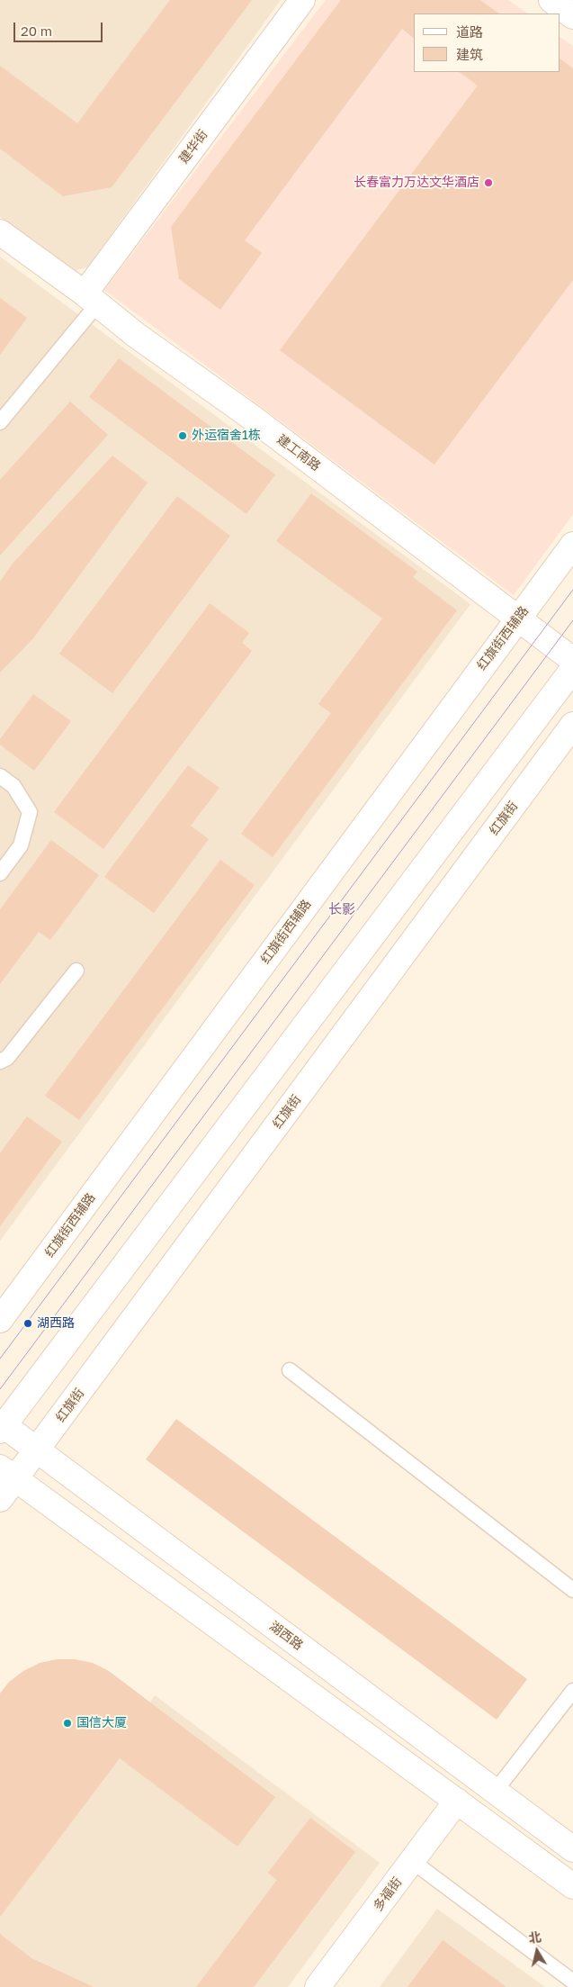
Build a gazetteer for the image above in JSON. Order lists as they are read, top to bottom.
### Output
{
  "streets": {
    "main road": [
      "建华街",
      "建工南路",
      "红旗街西辅路",
      "红旗街",
      "湖西路",
      "多福街"
    ]
  },
  "crossings": [
    ["建华街", "建工南路"],
    ["建工南路", "红旗街西辅路"],
    ["红旗街", "湖西路"]
  ],
  "districts": ["长影"],
  "places": [
    "长春富力万达文华酒店",
    "外运宿舍1栋",
    "湖西路",
    "国信大厦"
  ],
  "legend": ["道路", "建筑"],
  "scale_bar": "20 m",
  "north": "top"
}
